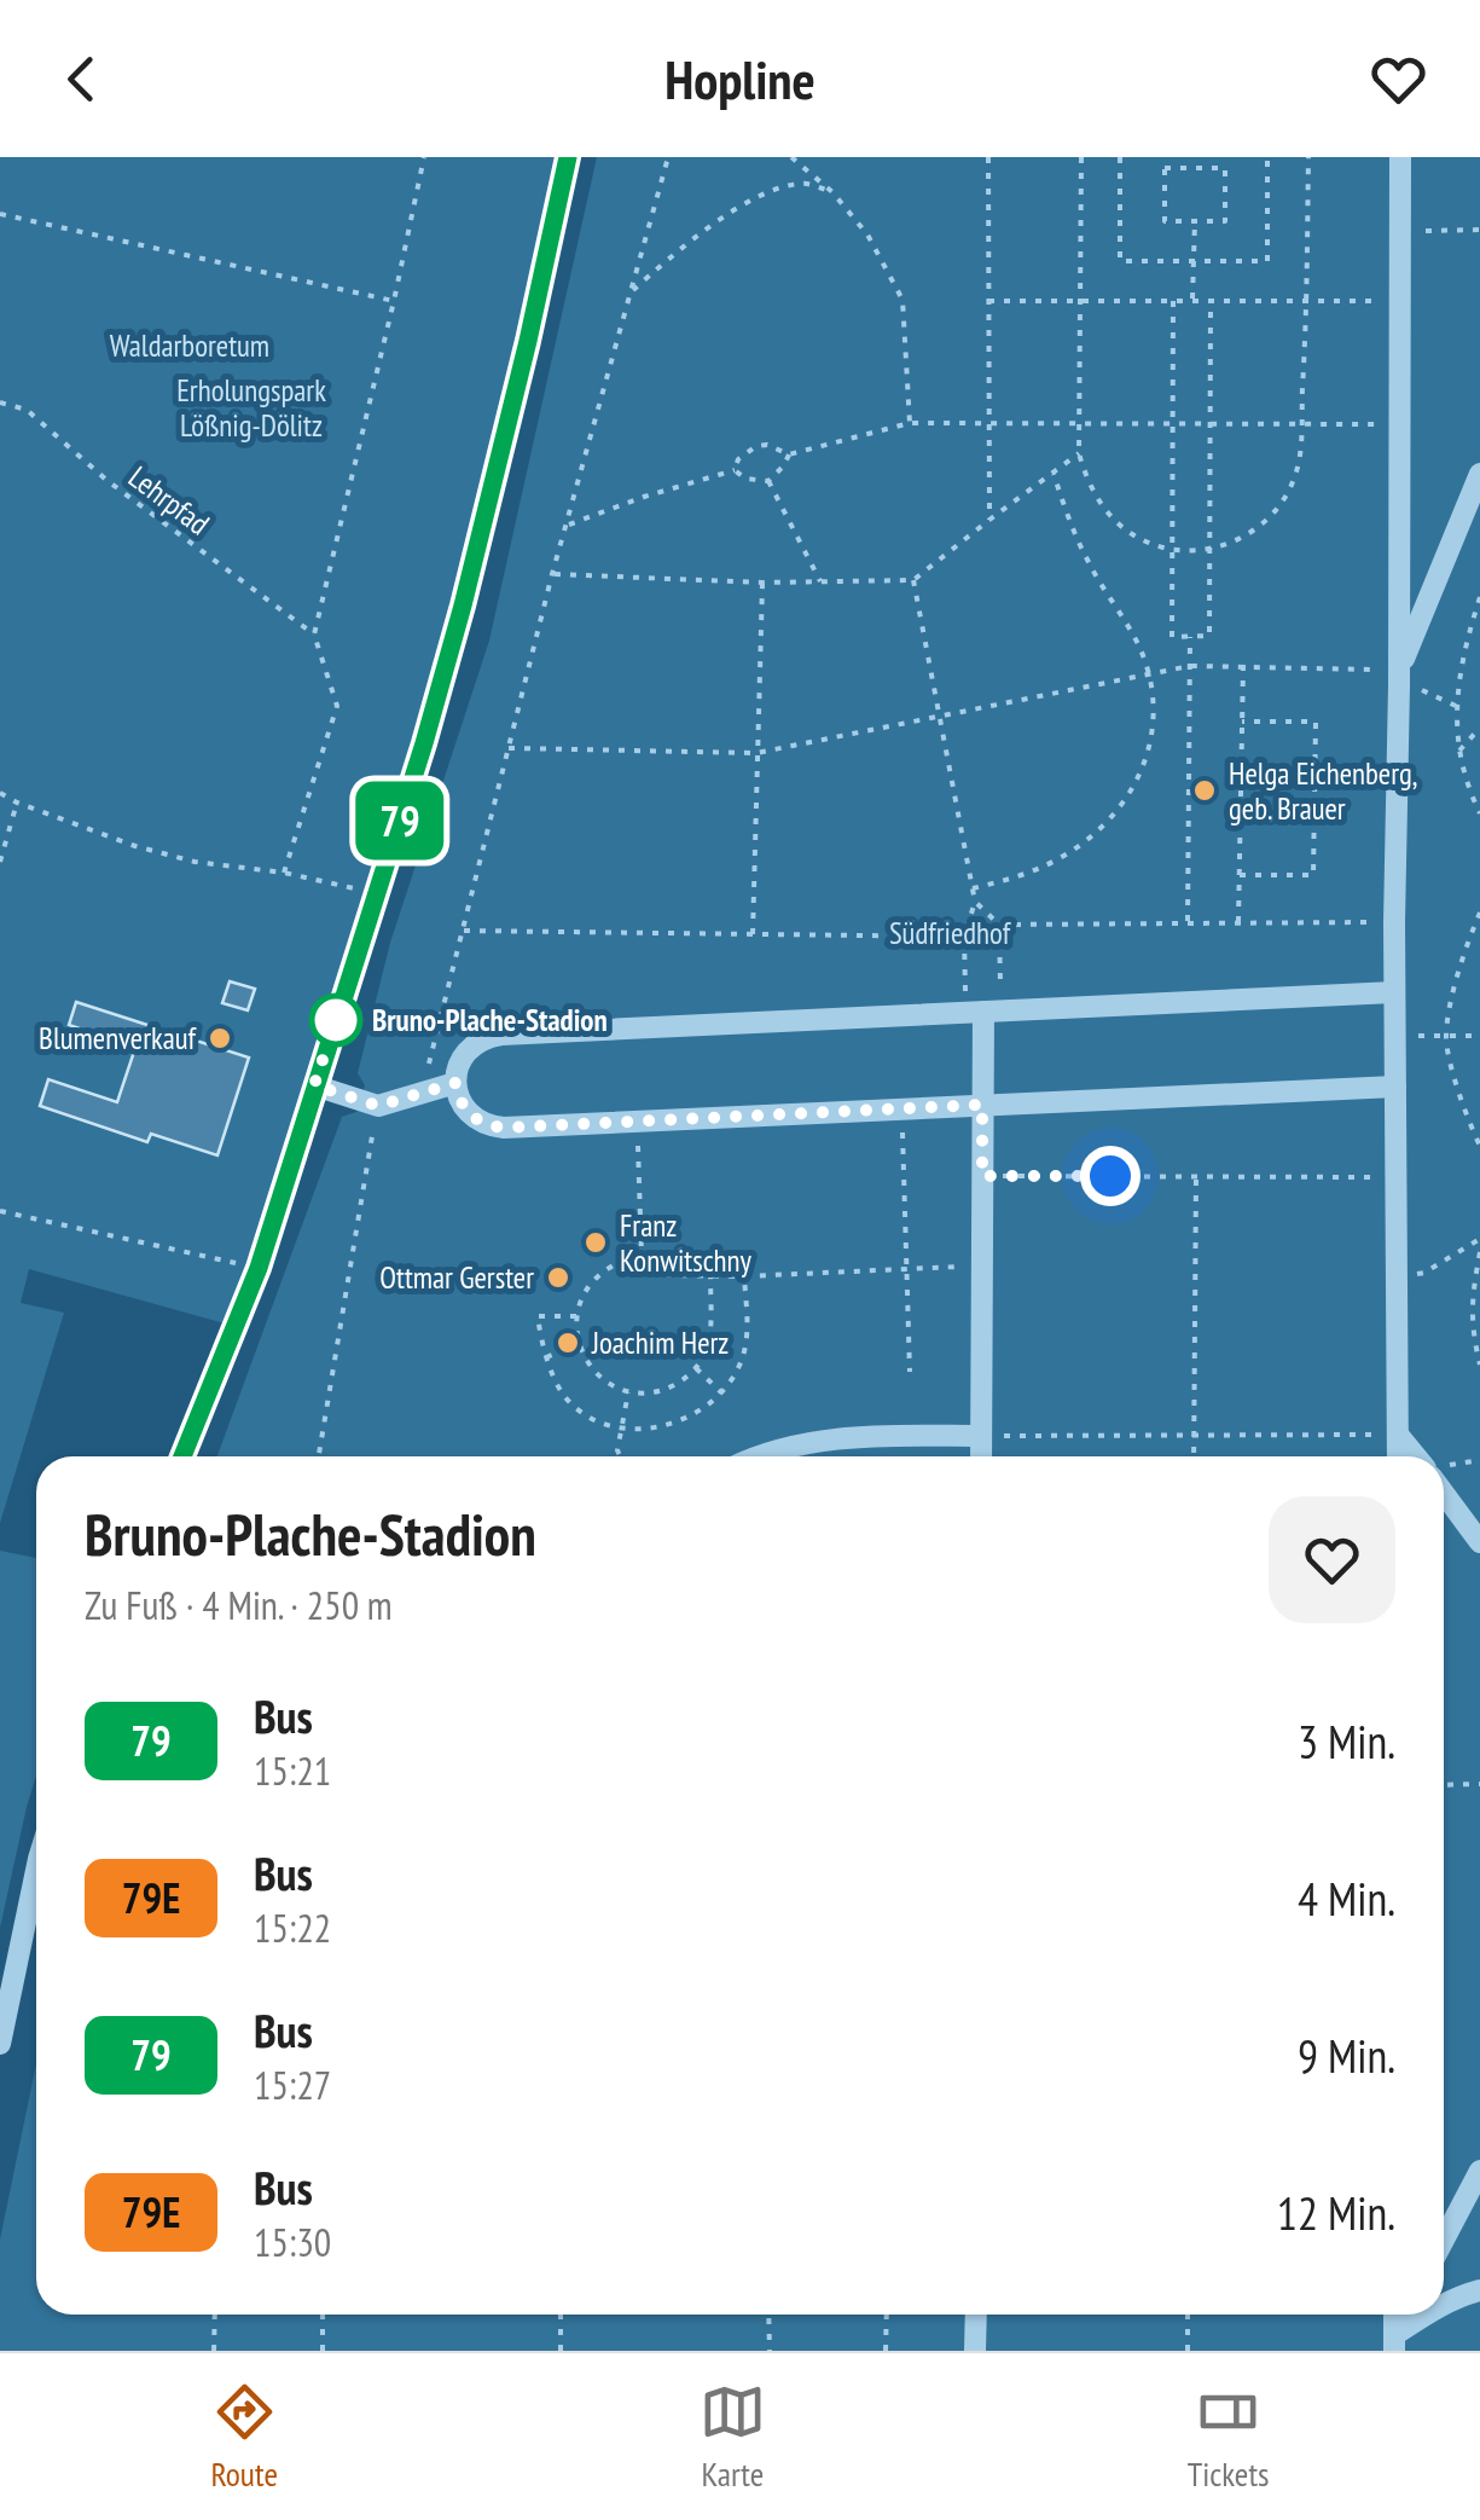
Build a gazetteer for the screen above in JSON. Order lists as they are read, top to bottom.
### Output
{
  "streets": {
    "path": ["Lehrpfad"]
  },
  "parks": ["Waldarboretum", "Erholungspark Lößnig-Dölitz", "Südfriedhof"],
  "places": [
    "Helga Eichenberg, geb. Brauer",
    "Bruno-Plache-Stadion",
    "Blumenverkauf",
    "Franz Konwitschny",
    "Ottmar Gerster",
    "Joachim Herz"
  ],
  "lines": ["bus line 79"],
  "page": {
    "header": "Hopline",
    "on_map": "79",
    "heading": ["Bruno-Plache-Stadion", "Zu Fuß · 4 Min. · 250 m"],
    "list": [
      {
        "mark": "79",
        "name": "Bus",
        "note": "15:21",
        "value": "3 Min."
      },
      {
        "mark": "79E",
        "name": "Bus",
        "note": "15:22",
        "value": "4 Min."
      },
      {
        "mark": "79",
        "name": "Bus",
        "note": "15:27",
        "value": "9 Min."
      },
      {
        "mark": "79E",
        "name": "Bus",
        "note": "15:30",
        "value": "12 Min."
      }
    ],
    "tabs": ["Route", "Karte", "Tickets"]
  }
}
